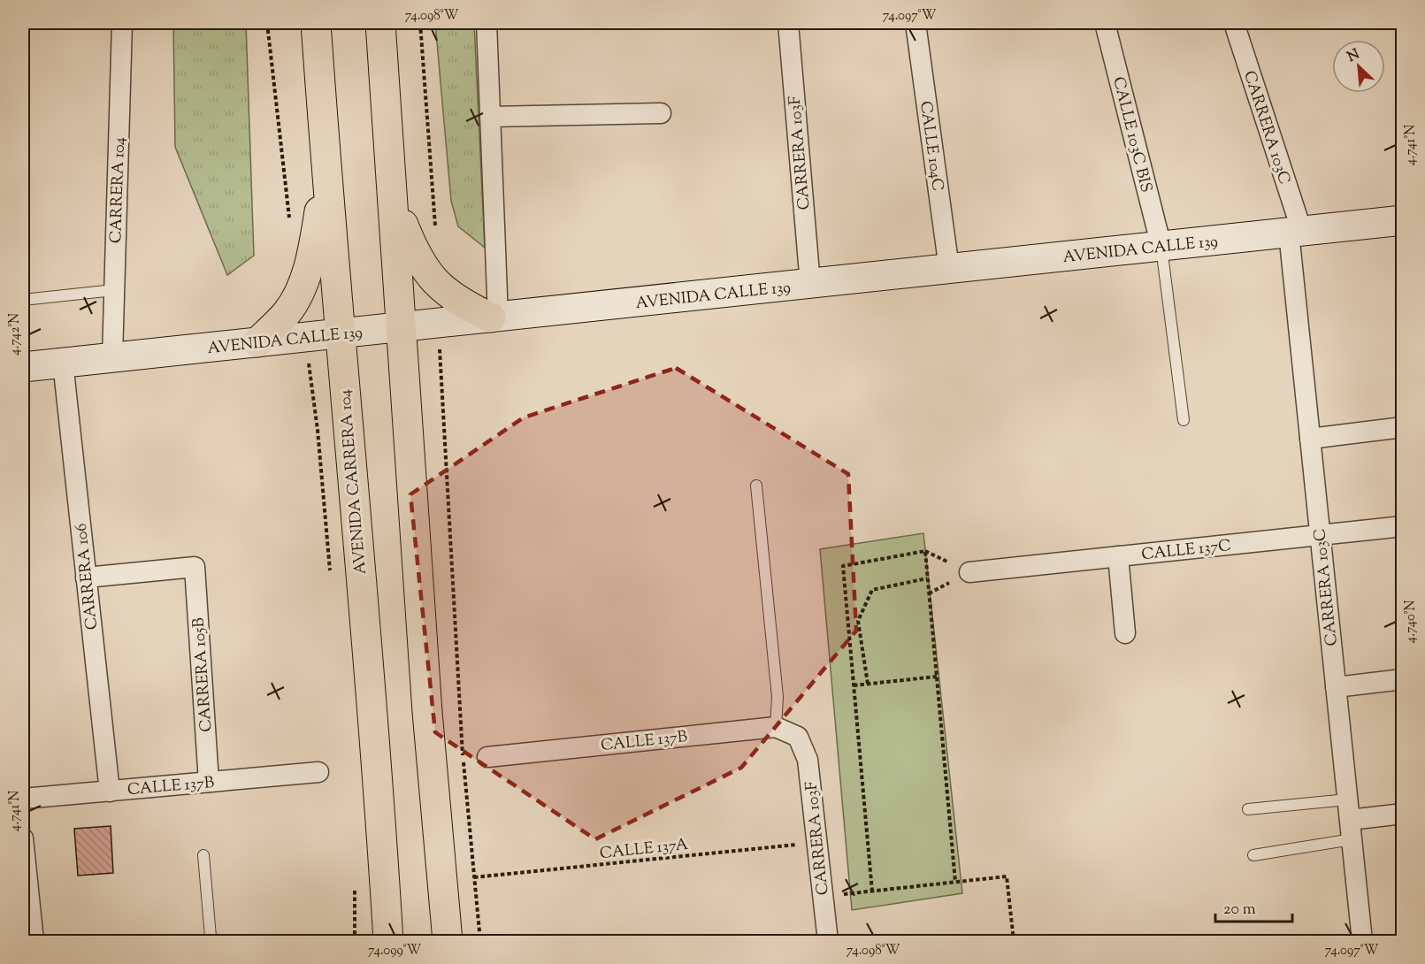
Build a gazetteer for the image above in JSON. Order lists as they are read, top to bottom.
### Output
{
  "streets": {
    "main road": ["AVENIDA CALLE 139", "AVENIDA CARRERA 104"],
    "street": [
      "CARRERA 103C",
      "CALLE 103C BIS",
      "CALLE 104C",
      "CARRERA 103F",
      "CARRERA 104",
      "CALLE 137C",
      "CARRERA 106",
      "CARRERA 105B",
      "CALLE 137B"
    ],
    "path": ["CALLE 137A"]
  },
  "crossings": [
    ["CARRERA 103C", "AVENIDA CALLE 139"],
    ["CARRERA 103C", "CALLE 137C"],
    ["CALLE 103C BIS", "AVENIDA CALLE 139"],
    ["CALLE 104C", "AVENIDA CALLE 139"],
    ["CARRERA 103F", "AVENIDA CALLE 139"],
    ["CARRERA 103F", "CALLE 137B"],
    ["CARRERA 103F", "CALLE 137A"],
    ["CARRERA 104", "AVENIDA CALLE 139"],
    ["AVENIDA CALLE 139", "AVENIDA CARRERA 104"],
    ["AVENIDA CALLE 139", "CARRERA 106"],
    ["CARRERA 106", "CARRERA 105B"],
    ["CARRERA 106", "CALLE 137B"],
    ["CARRERA 105B", "CALLE 137B"]
  ],
  "scale_bar": "20 m",
  "north": "top left",
  "coordinates": [
    "74.098°W",
    "74.097°W",
    "4.741°N",
    "4.742°N",
    "4.740°N",
    "74.099°W"
  ]
}
